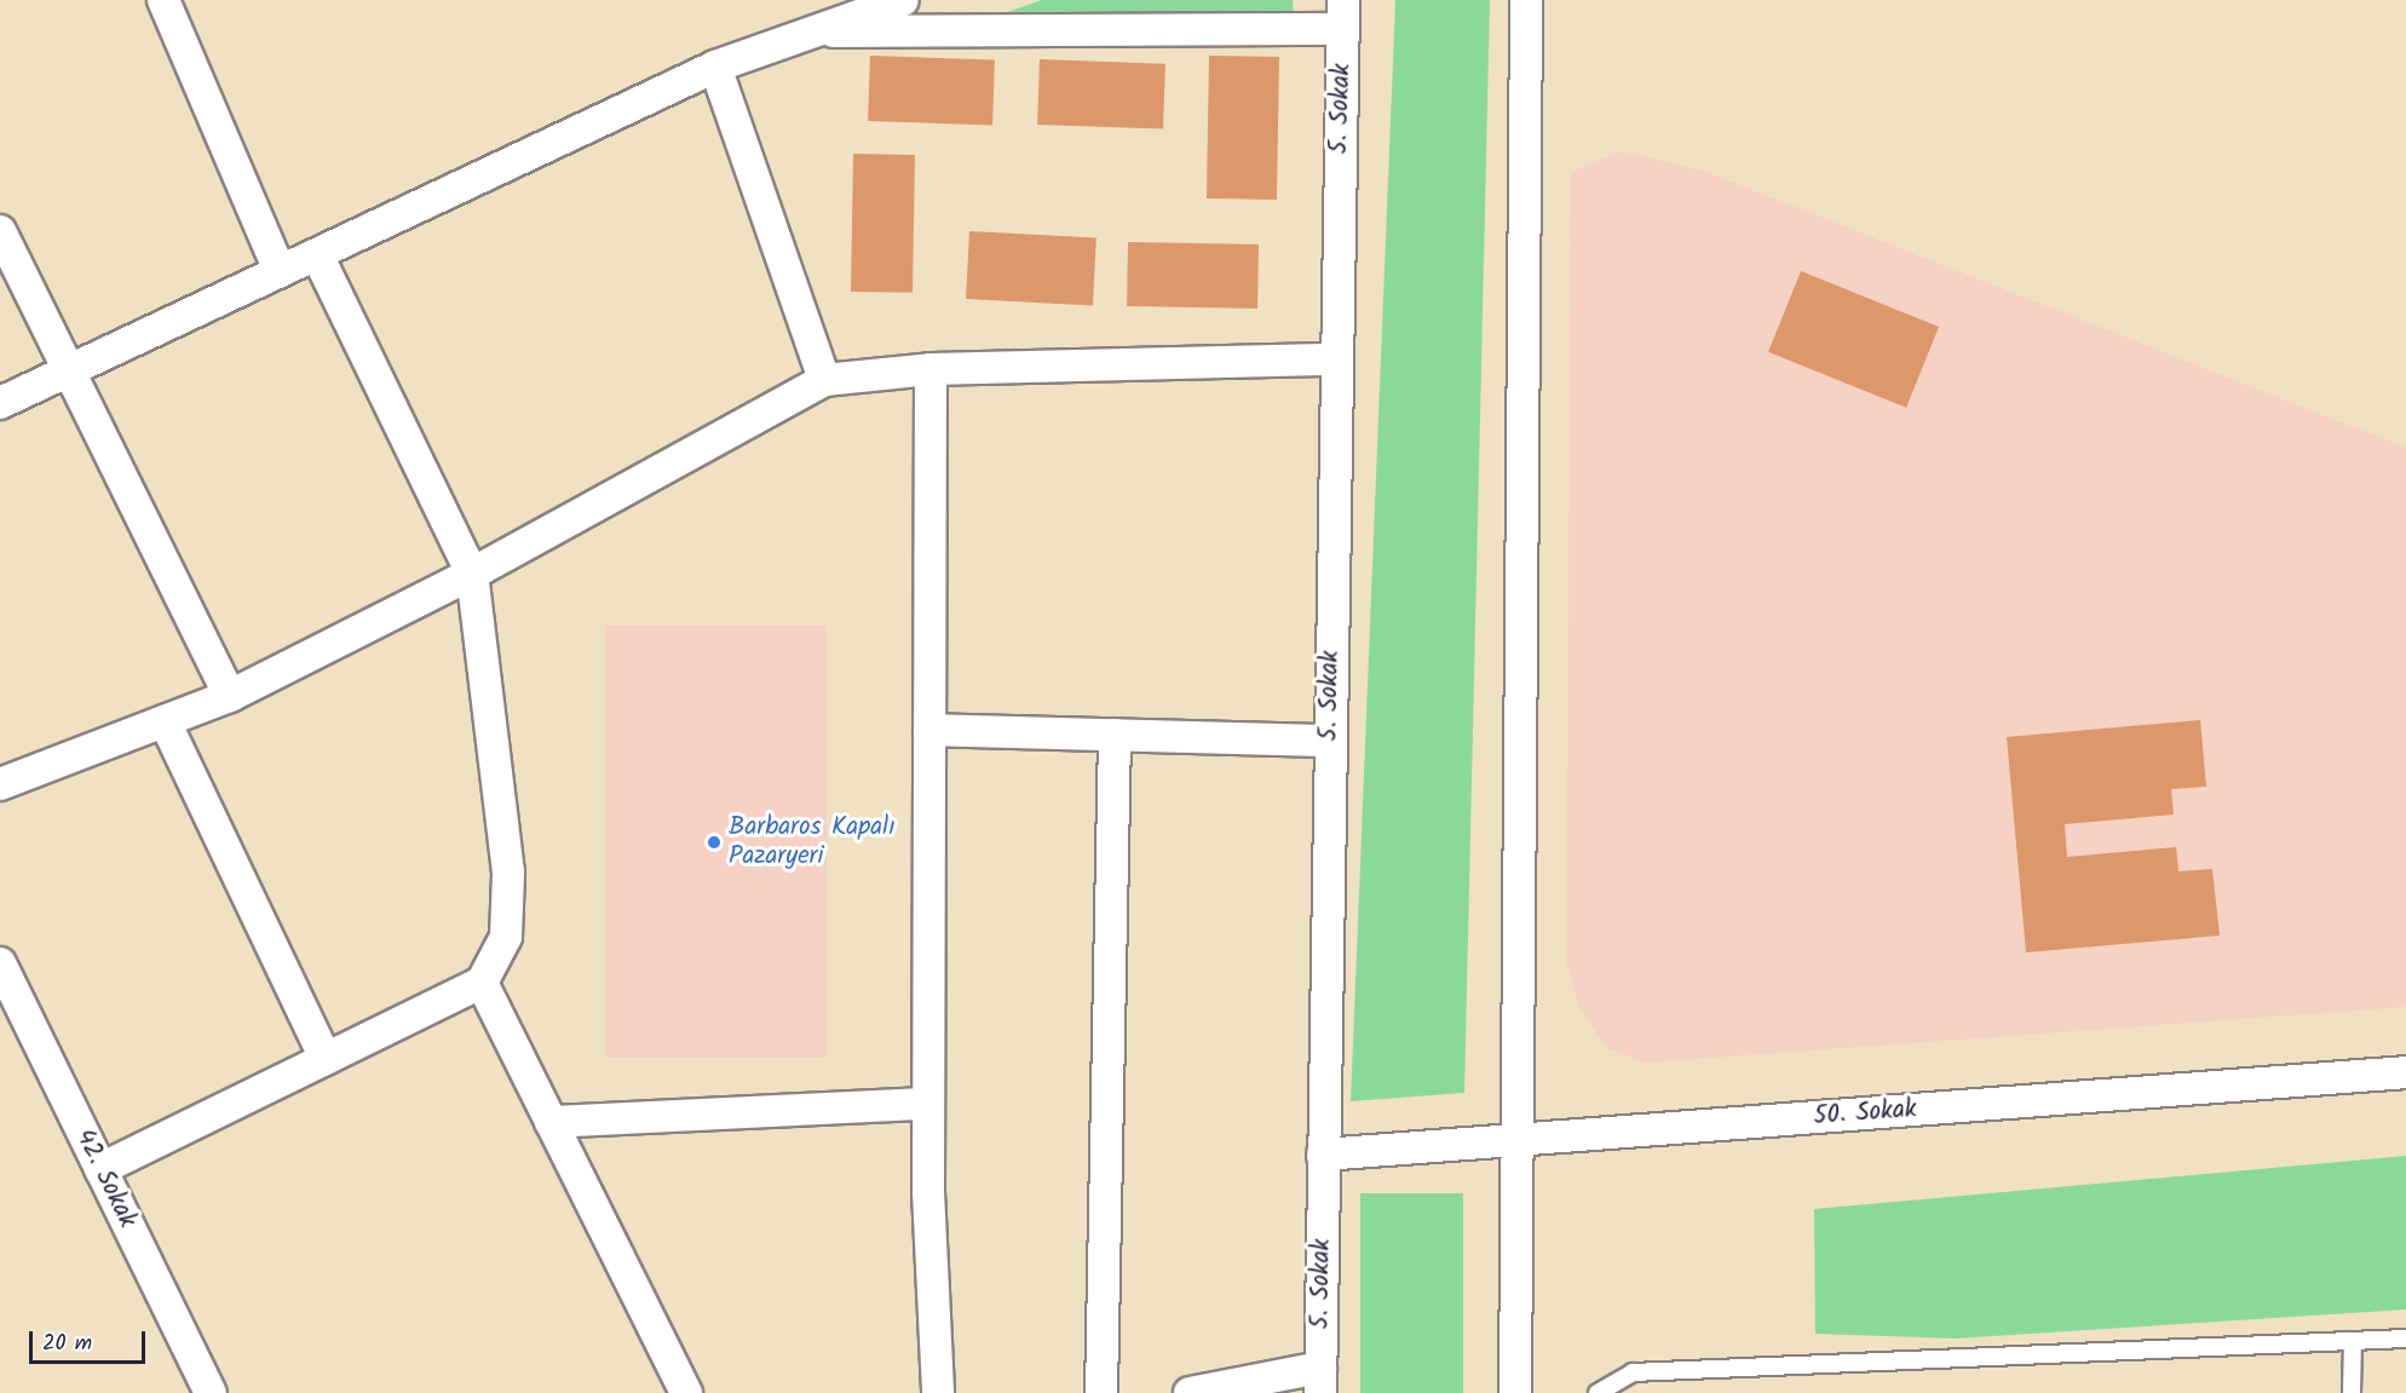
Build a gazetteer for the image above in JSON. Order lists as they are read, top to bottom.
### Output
{
  "streets": {
    "street": ["5. Sokak", "50. Sokak", "42. Sokak"]
  },
  "crossings": [
    ["5. Sokak", "50. Sokak"]
  ],
  "places": ["Barbaros Kapalı Pazaryeri"],
  "scale_bar": "20 m"
}
